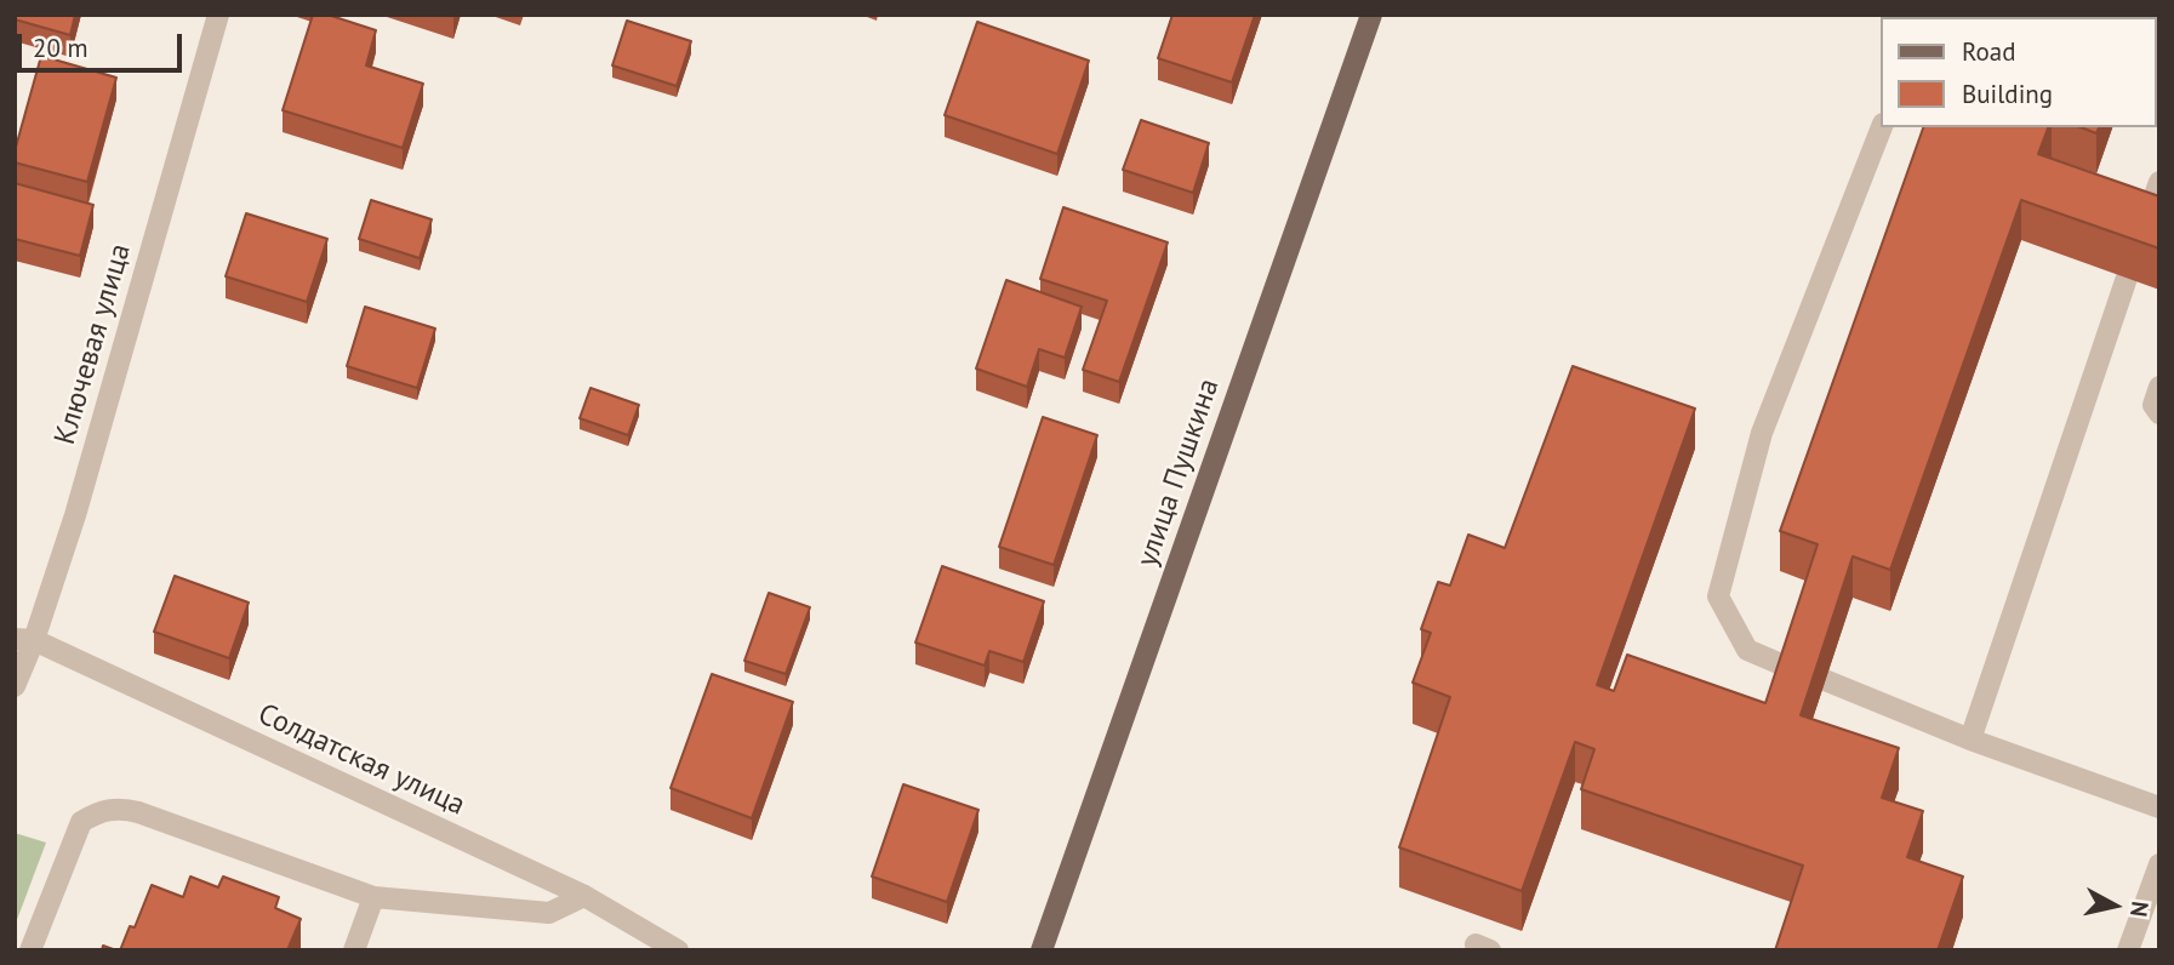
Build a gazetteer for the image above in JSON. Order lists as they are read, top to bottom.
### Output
{
  "streets": {
    "main road": ["улица Пушкина"],
    "street": ["Ключевая улица", "Солдатская улица"]
  },
  "crossings": [
    ["Ключевая улица", "Солдатская улица"]
  ],
  "legend": ["Road", "Building"],
  "scale_bar": "20 m",
  "north": "right"
}
